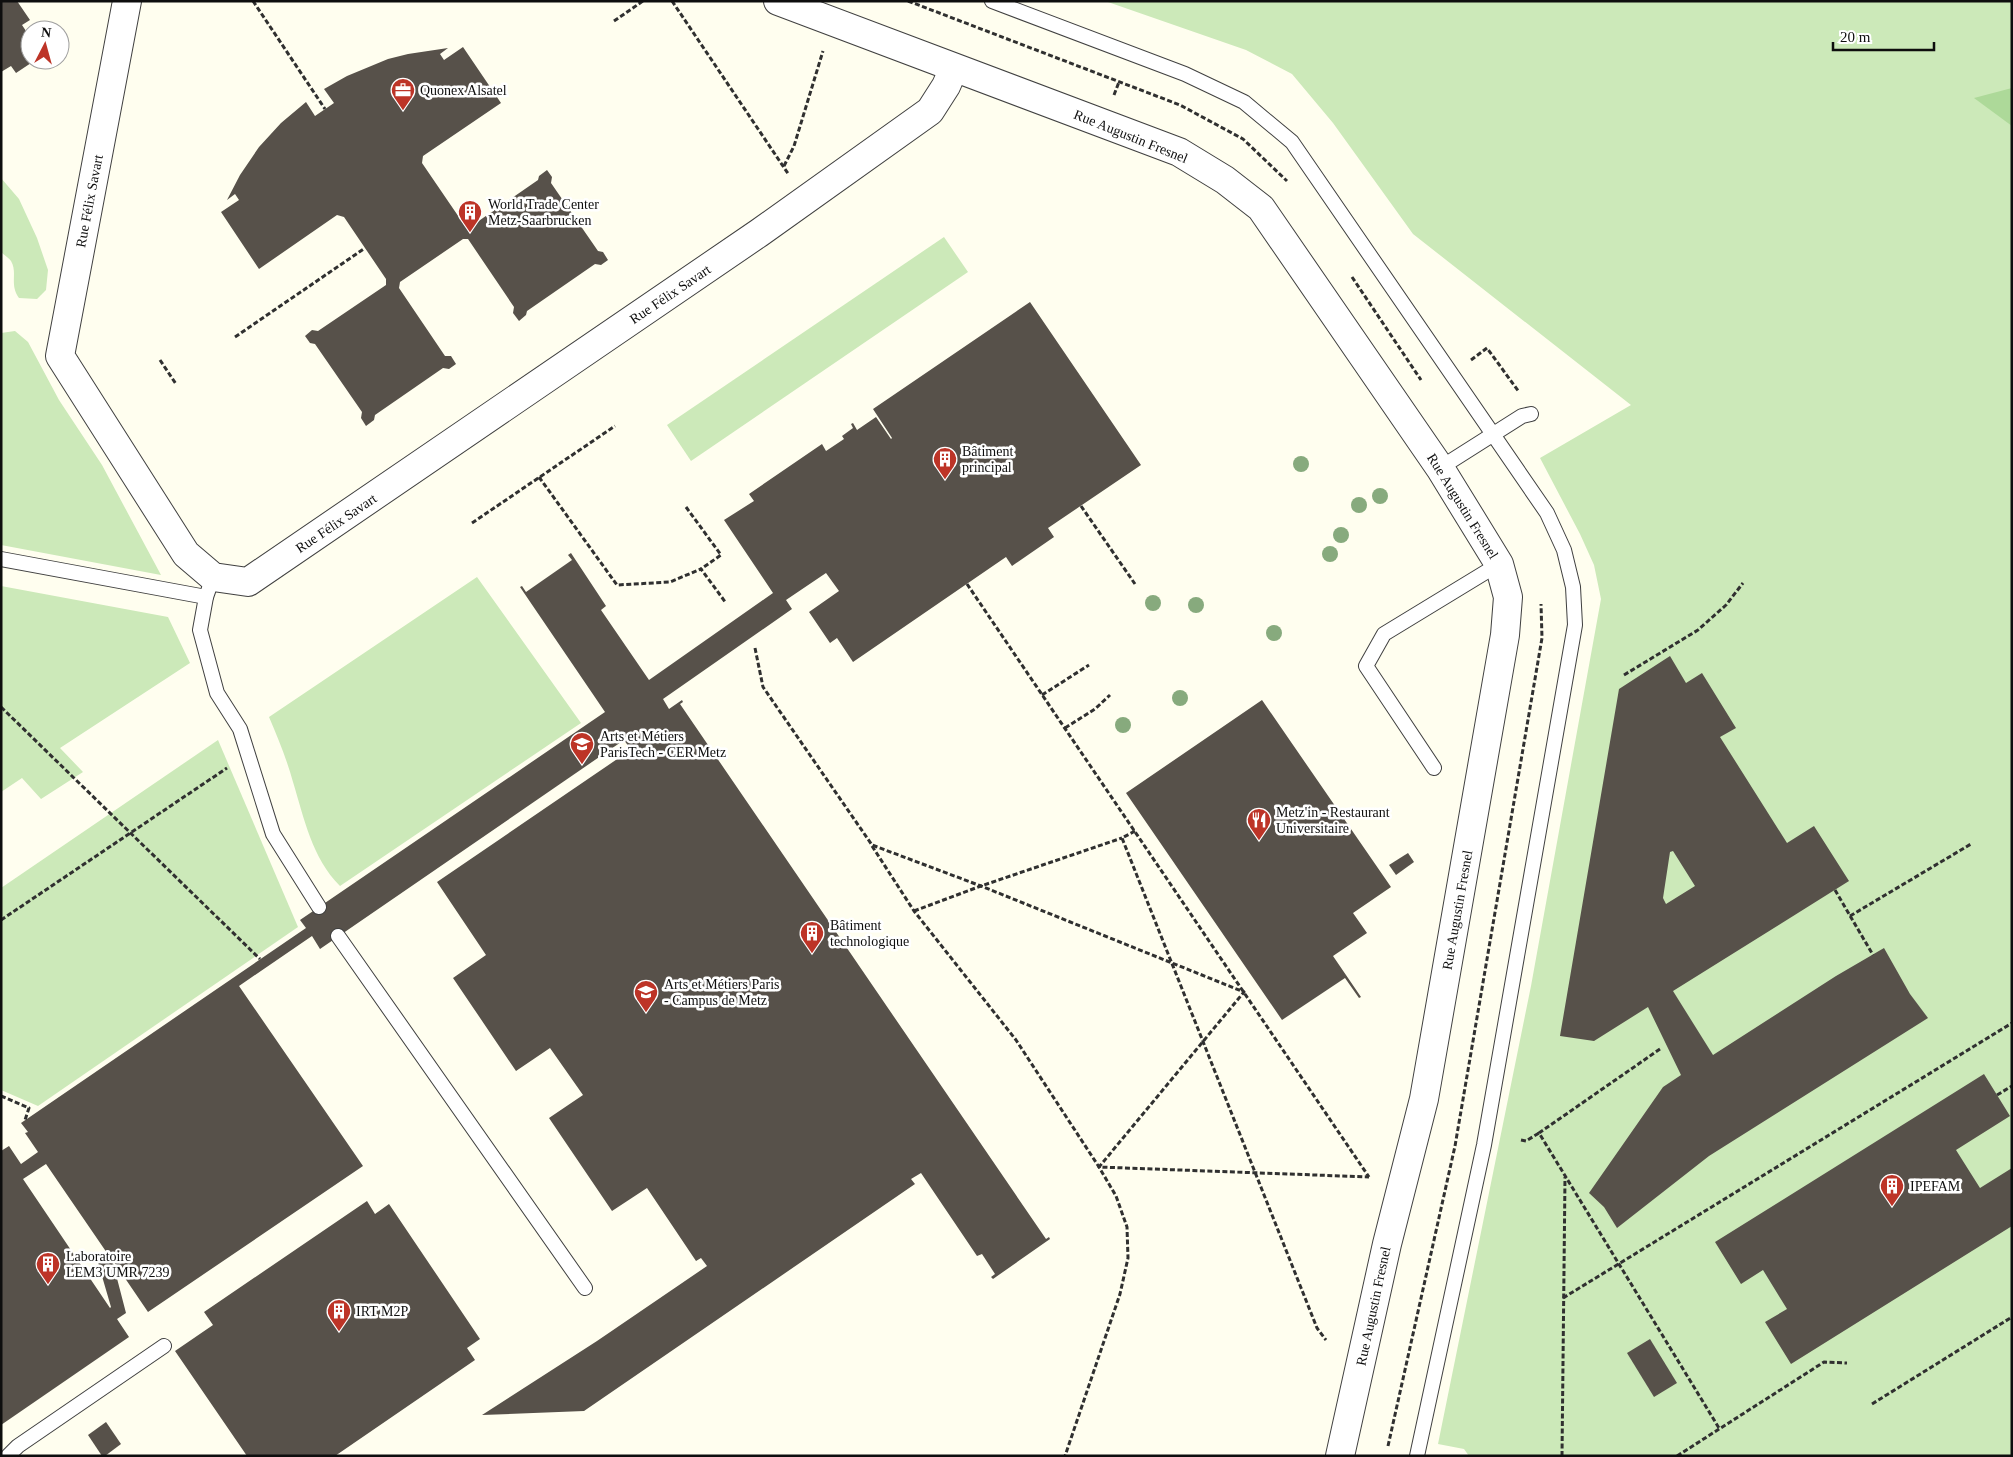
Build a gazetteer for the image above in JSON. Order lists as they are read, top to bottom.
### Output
{
  "streets": {
    "street": ["Rue Augustin Fresnel", "Rue Félix Savart"]
  },
  "crossings": [
    ["Rue Augustin Fresnel", "Rue Félix Savart"]
  ],
  "places": {
    "office": ["Quonex Alsatel"],
    "building": [
      "World Trade Center Metz-Saarbrucken",
      "Bâtiment principal",
      "Bâtiment technologique",
      "IPEFAM",
      "Laboratoire LEM3 UMR 7239",
      "IRT M2P"
    ],
    "school or university": ["Arts et Métiers ParisTech - CER Metz", "Arts et Métiers Paris - Campus de Metz"],
    "restaurant": ["Metz'in - Restaurant Universitaire"]
  },
  "scale_bar": "20 m",
  "north": "top"
}
